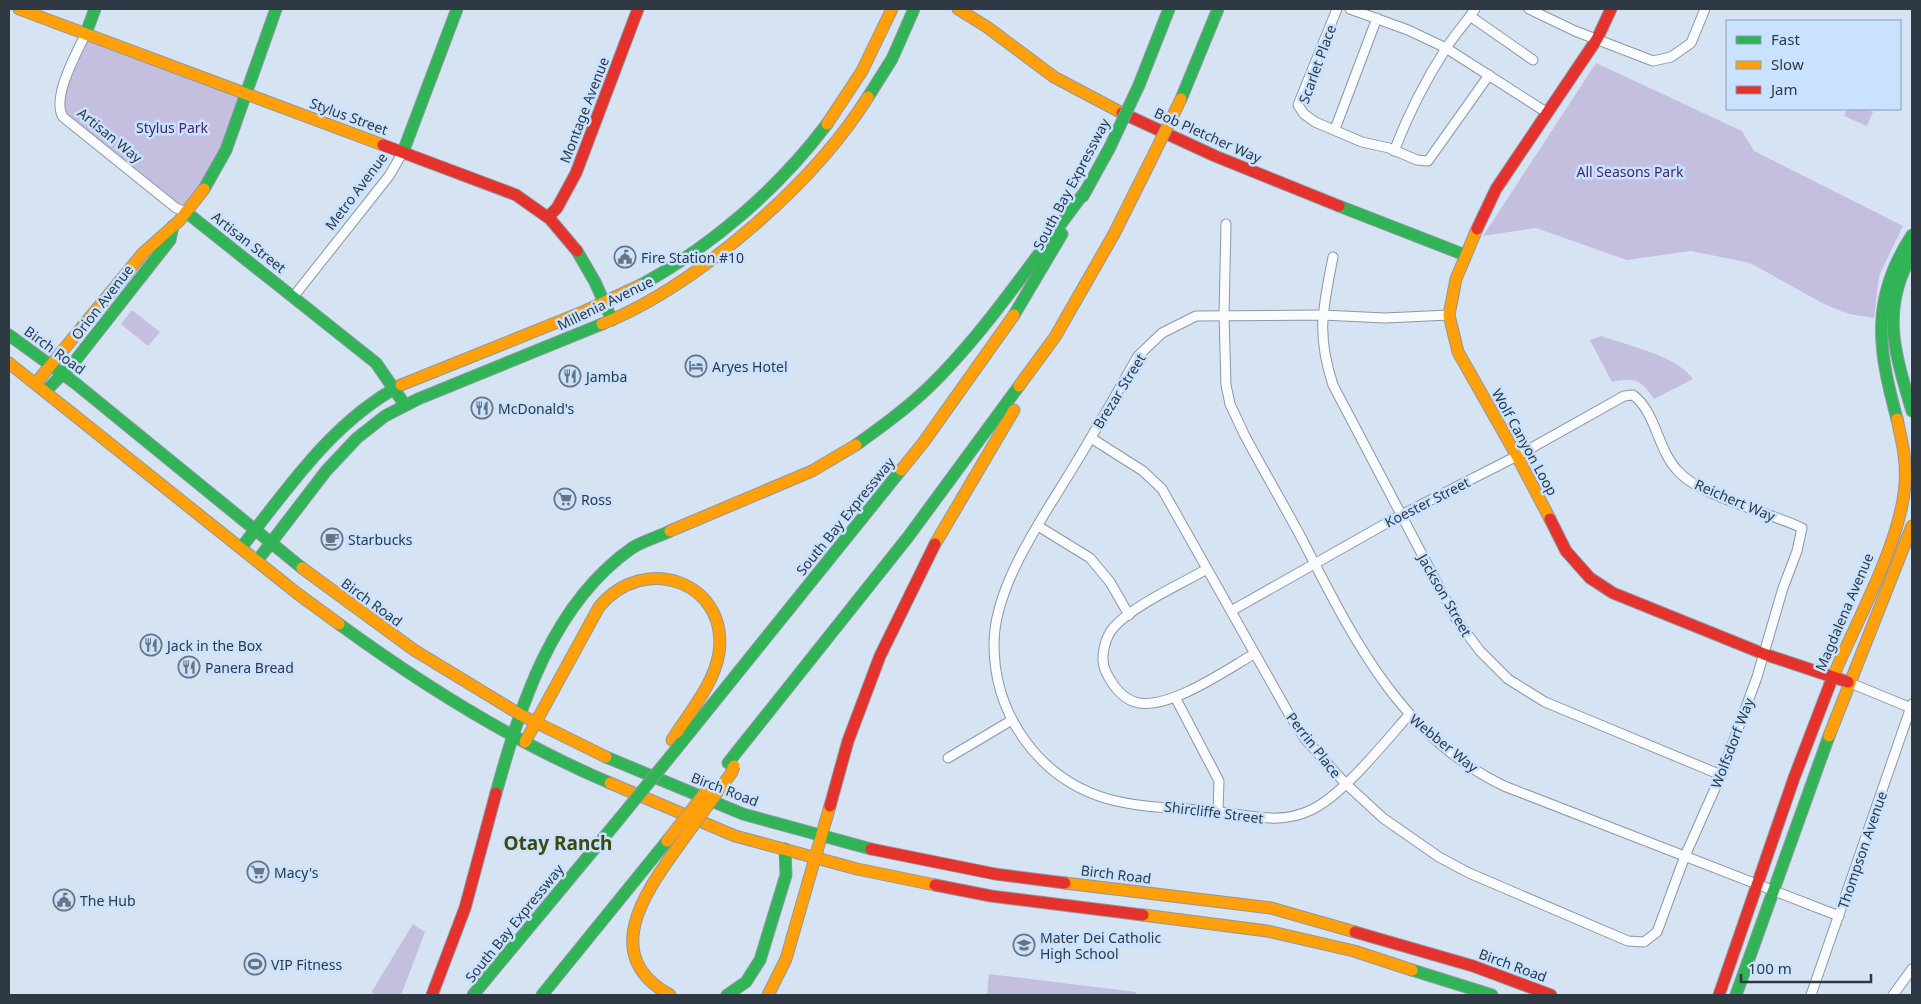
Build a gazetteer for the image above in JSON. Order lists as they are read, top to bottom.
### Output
{
  "streets": {
    "main road": [
      "Montage Avenue",
      "Stylus Street",
      "Bob Pletcher Way",
      "South Bay Expressway",
      "Metro Avenue",
      "Artisan Street",
      "Orion Avenue",
      "Millenia Avenue",
      "Birch Road",
      "Wolf Canyon Loop",
      "Magdalena Avenue"
    ],
    "street": [
      "Scarlet Place",
      "Artisan Way",
      "Brezar Street",
      "Reichert Way",
      "Koester Street",
      "Jackson Street",
      "Webber Way",
      "Wolfsdorf Way",
      "Perrin Place",
      "Shircliffe Street",
      "Thompson Avenue"
    ]
  },
  "crossings": [
    ["Montage Avenue", "Stylus Street"],
    ["Stylus Street", "Artisan Way"],
    ["Stylus Street", "Metro Avenue"],
    ["Stylus Street", "Orion Avenue"],
    ["Stylus Street", "Millenia Avenue"],
    ["Artisan Way", "Artisan Street"],
    ["Artisan Way", "Orion Avenue"],
    ["Bob Pletcher Way", "Wolf Canyon Loop"],
    ["Metro Avenue", "Artisan Street"],
    ["Artisan Street", "Orion Avenue"],
    ["Orion Avenue", "Birch Road"],
    ["Millenia Avenue", "Birch Road"],
    ["Brezar Street", "Wolf Canyon Loop"],
    ["Brezar Street", "Jackson Street"],
    ["Brezar Street", "Webber Way"],
    ["Brezar Street", "Perrin Place"],
    ["Brezar Street", "Shircliffe Street"],
    ["Wolf Canyon Loop", "Koester Street"],
    ["Wolf Canyon Loop", "Magdalena Avenue"],
    ["Wolf Canyon Loop", "Wolfsdorf Way"],
    ["Wolf Canyon Loop", "Thompson Avenue"],
    ["Reichert Way", "Koester Street"],
    ["Reichert Way", "Wolfsdorf Way"],
    ["Koester Street", "Jackson Street"],
    ["Koester Street", "Webber Way"],
    ["Koester Street", "Perrin Place"],
    ["Jackson Street", "Wolfsdorf Way"],
    ["Magdalena Avenue", "Webber Way"],
    ["Webber Way", "Wolfsdorf Way"],
    ["Webber Way", "Shircliffe Street"],
    ["Webber Way", "Thompson Avenue"],
    ["Wolfsdorf Way", "Perrin Place"],
    ["Perrin Place", "Shircliffe Street"]
  ],
  "districts": ["Otay Ranch"],
  "parks": ["Stylus Park", "All Seasons Park"],
  "places": {
    "public building": ["Fire Station #10", "The Hub"],
    "hotel": ["Aryes Hotel"],
    "restaurant": [
      "Jamba",
      "McDonald's",
      "Jack in the Box",
      "Panera Bread"
    ],
    "supermarket": ["Ross", "Macy's"],
    "cafe": ["Starbucks"],
    "school or university": ["Mater Dei Catholic High School"],
    "sports": ["VIP Fitness"]
  },
  "legend": ["Fast", "Slow", "Jam"],
  "scale_bar": "100 m"
}
